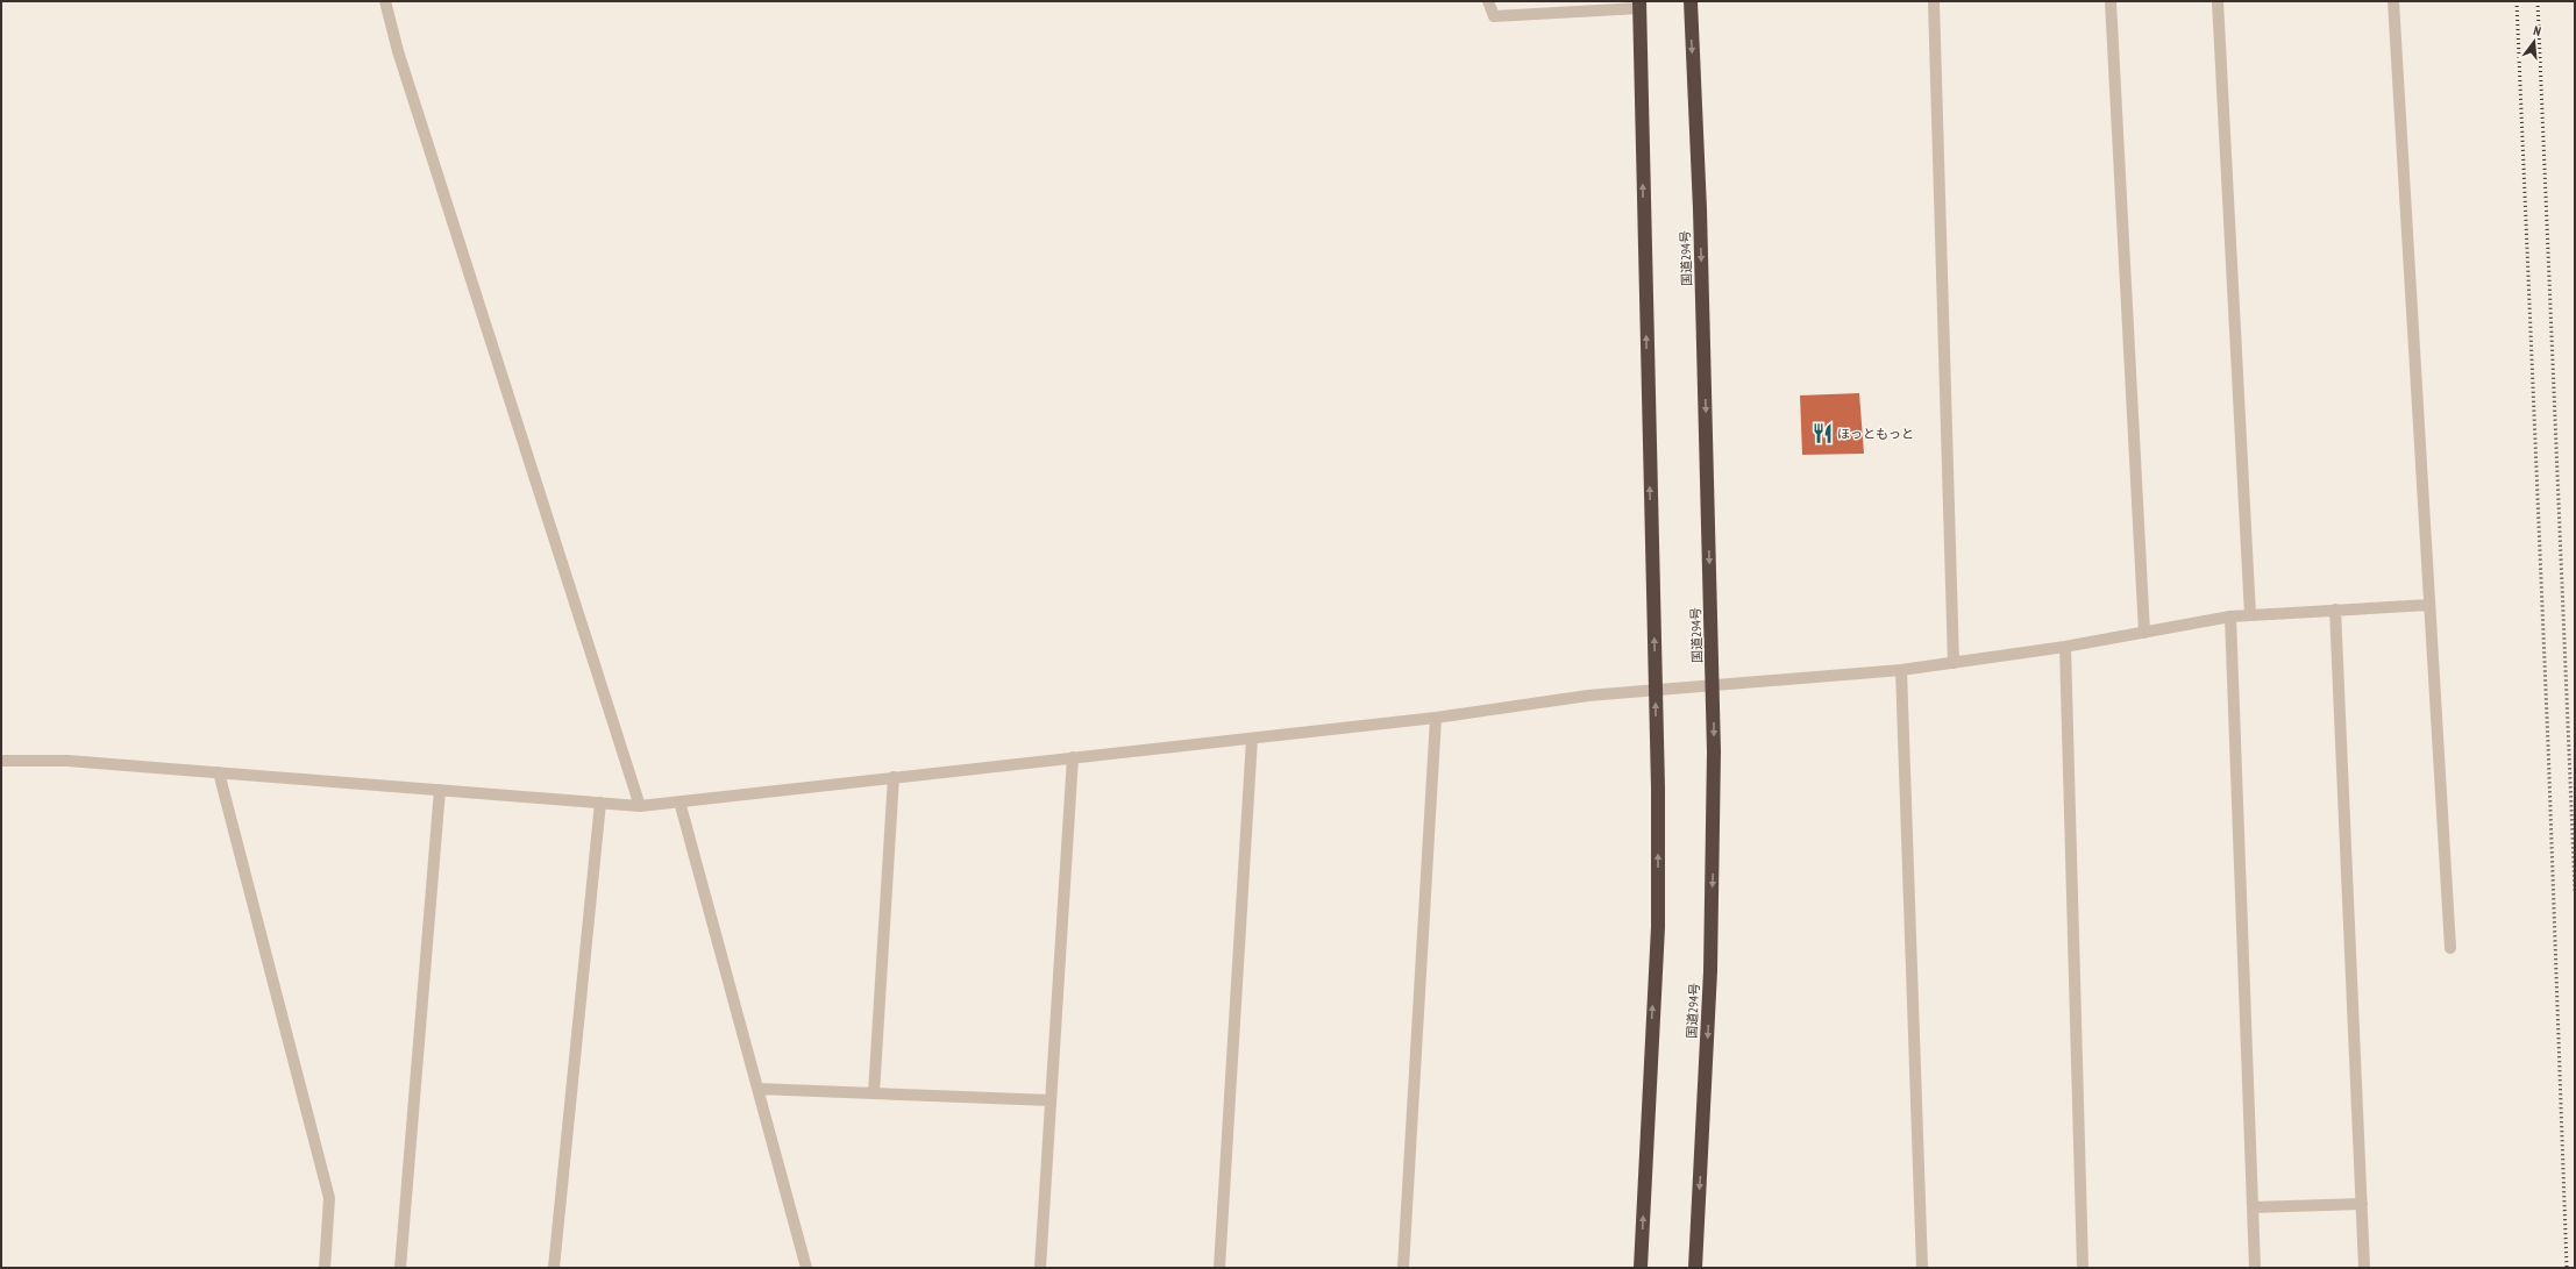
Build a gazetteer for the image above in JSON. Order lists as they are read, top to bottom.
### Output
{
  "streets": {
    "highway": ["国道294号"]
  },
  "places": {
    "restaurant": ["ほっともっと"]
  },
  "north": "top"
}
